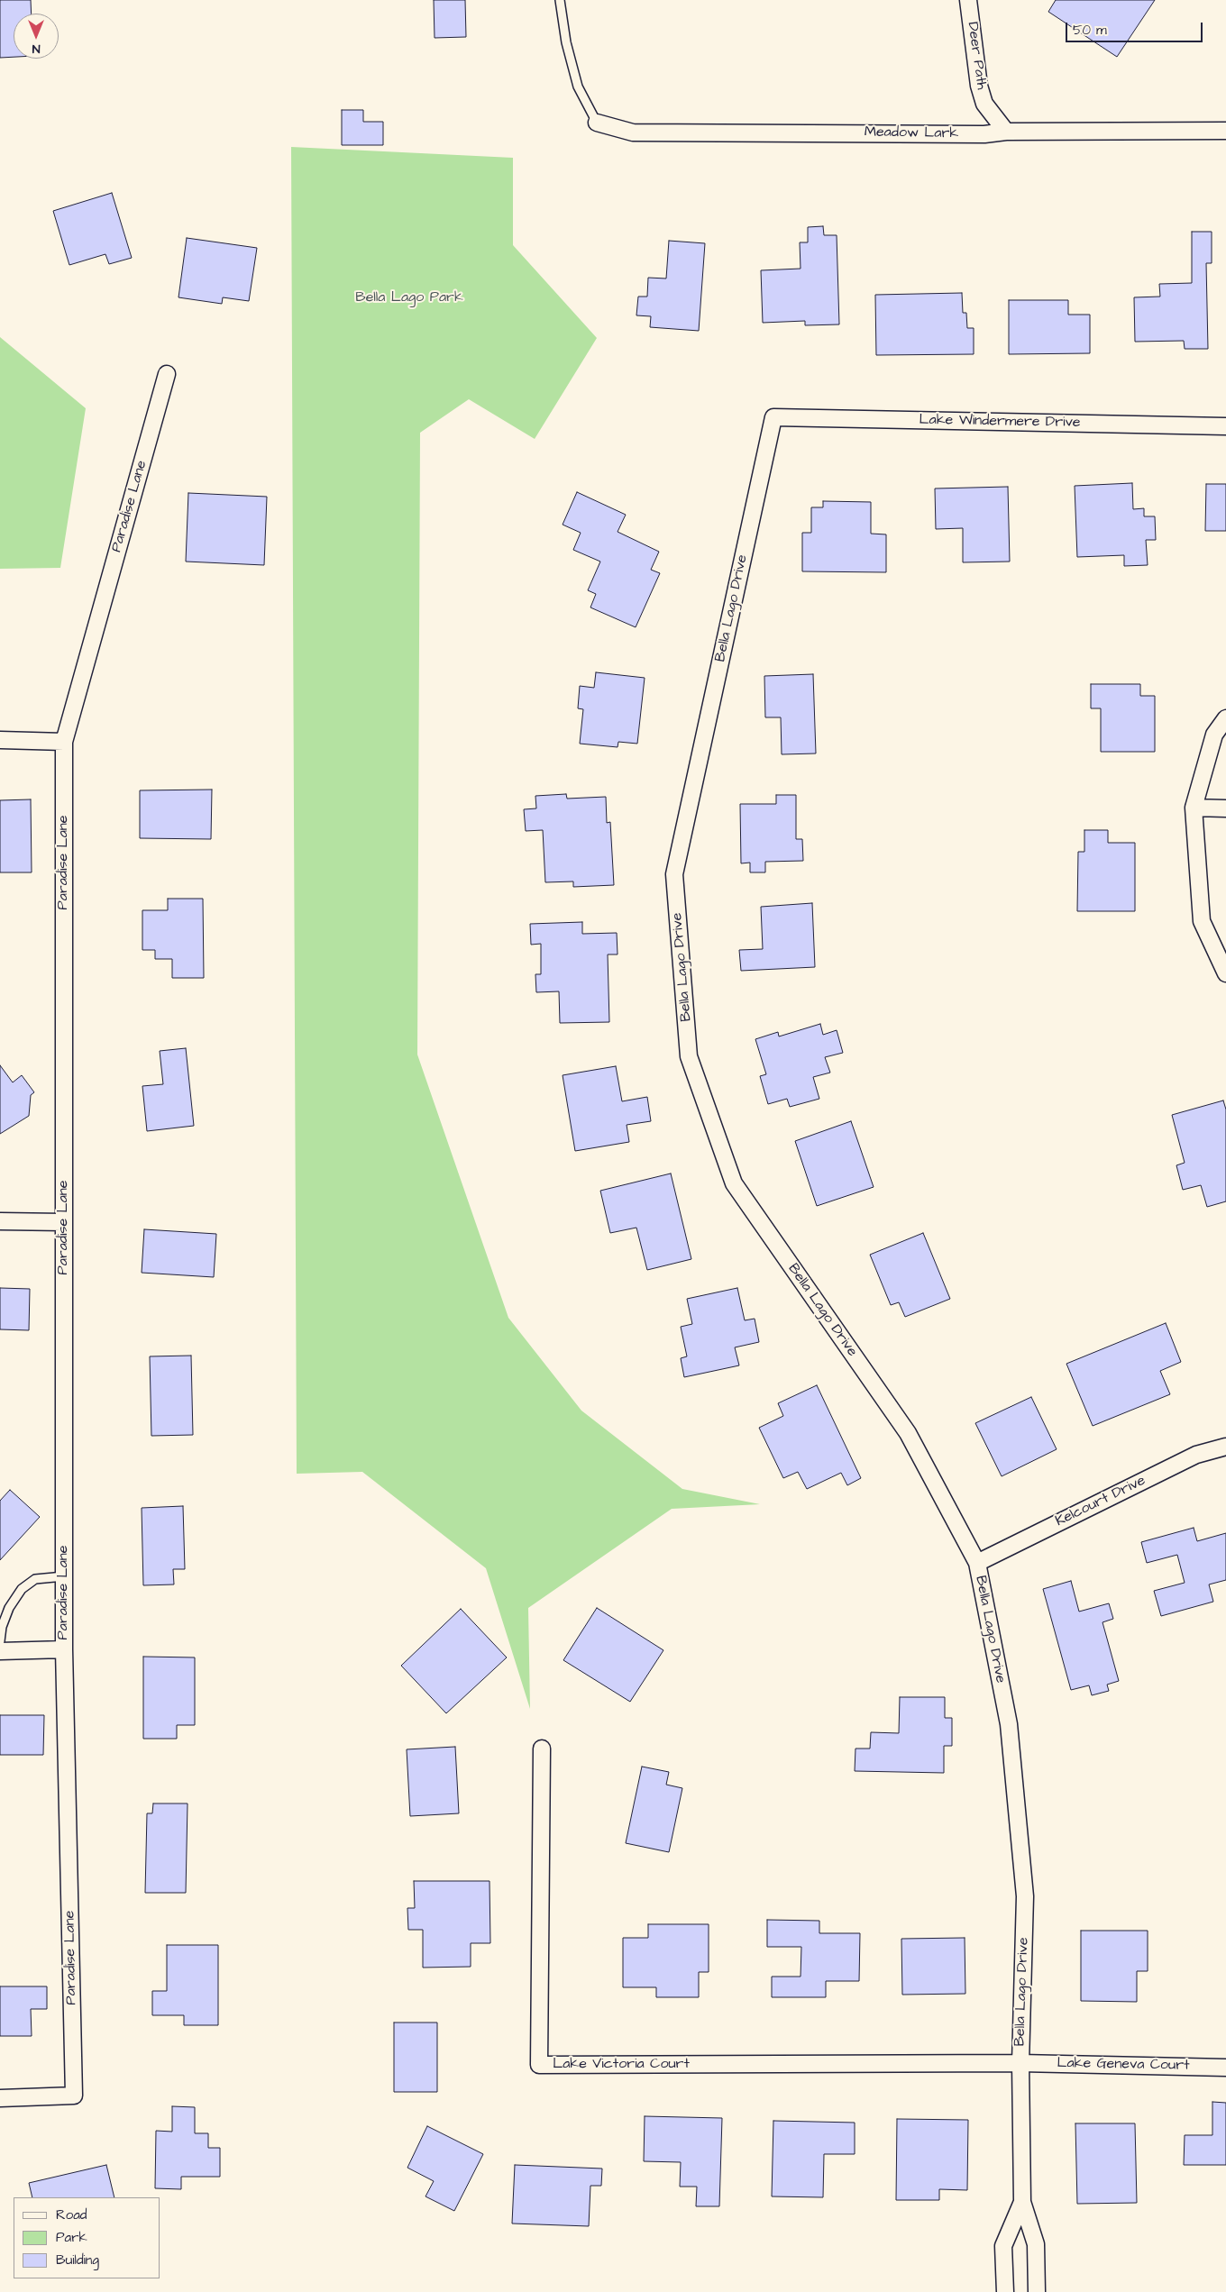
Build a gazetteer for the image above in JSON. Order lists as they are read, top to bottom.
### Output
{
  "streets": {
    "street": [
      "Deer Path",
      "Meadow Lark",
      "Lake Windermere Drive",
      "Paradise Lane",
      "Bella Lago Drive",
      "Kelcourt Drive",
      "Lake Victoria Court",
      "Lake Geneva Court"
    ]
  },
  "crossings": [
    ["Deer Path", "Meadow Lark"],
    ["Lake Windermere Drive", "Bella Lago Drive"],
    ["Bella Lago Drive", "Kelcourt Drive"],
    ["Bella Lago Drive", "Lake Victoria Court"],
    ["Bella Lago Drive", "Lake Geneva Court"],
    ["Lake Victoria Court", "Lake Geneva Court"]
  ],
  "parks": ["Bella Lago Park"],
  "legend": ["Road", "Park", "Building"],
  "scale_bar": "50 m",
  "north": "bottom"
}
